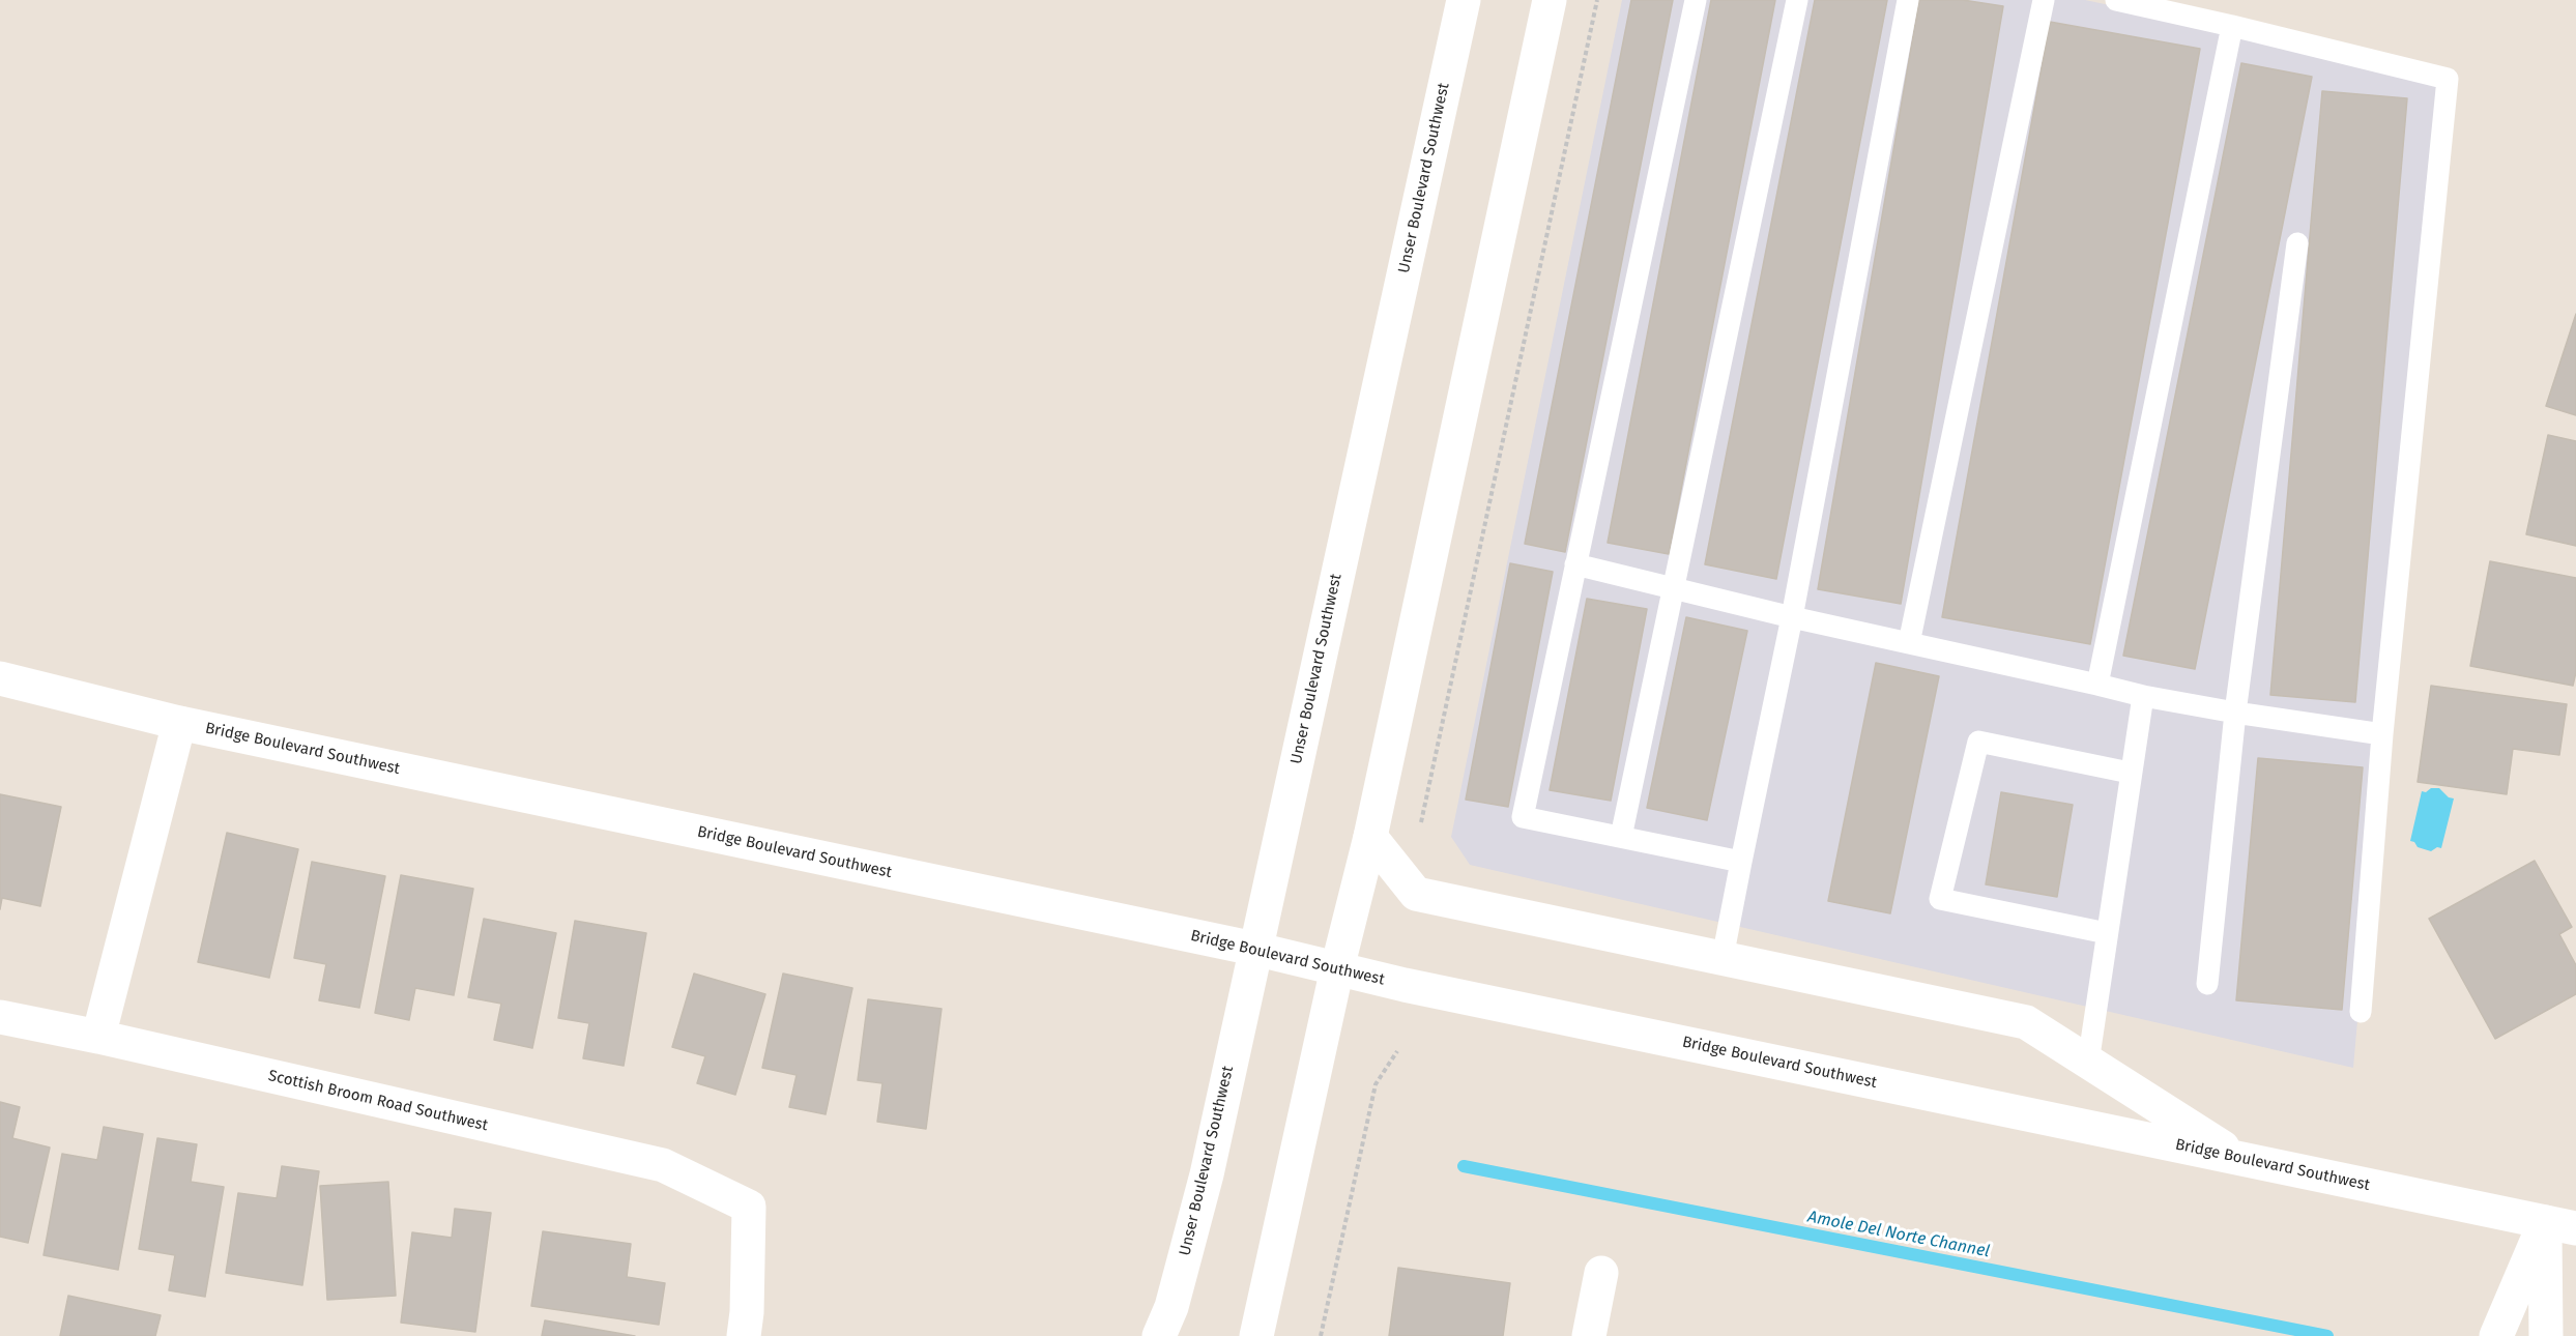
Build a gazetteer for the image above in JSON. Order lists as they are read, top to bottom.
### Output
{
  "streets": {
    "street": ["Unser Boulevard Southwest", "Bridge Boulevard Southwest", "Scottish Broom Road Southwest"]
  },
  "crossings": [
    ["Unser Boulevard Southwest", "Bridge Boulevard Southwest"]
  ],
  "water": ["Amole Del Norte Channel"]
}
